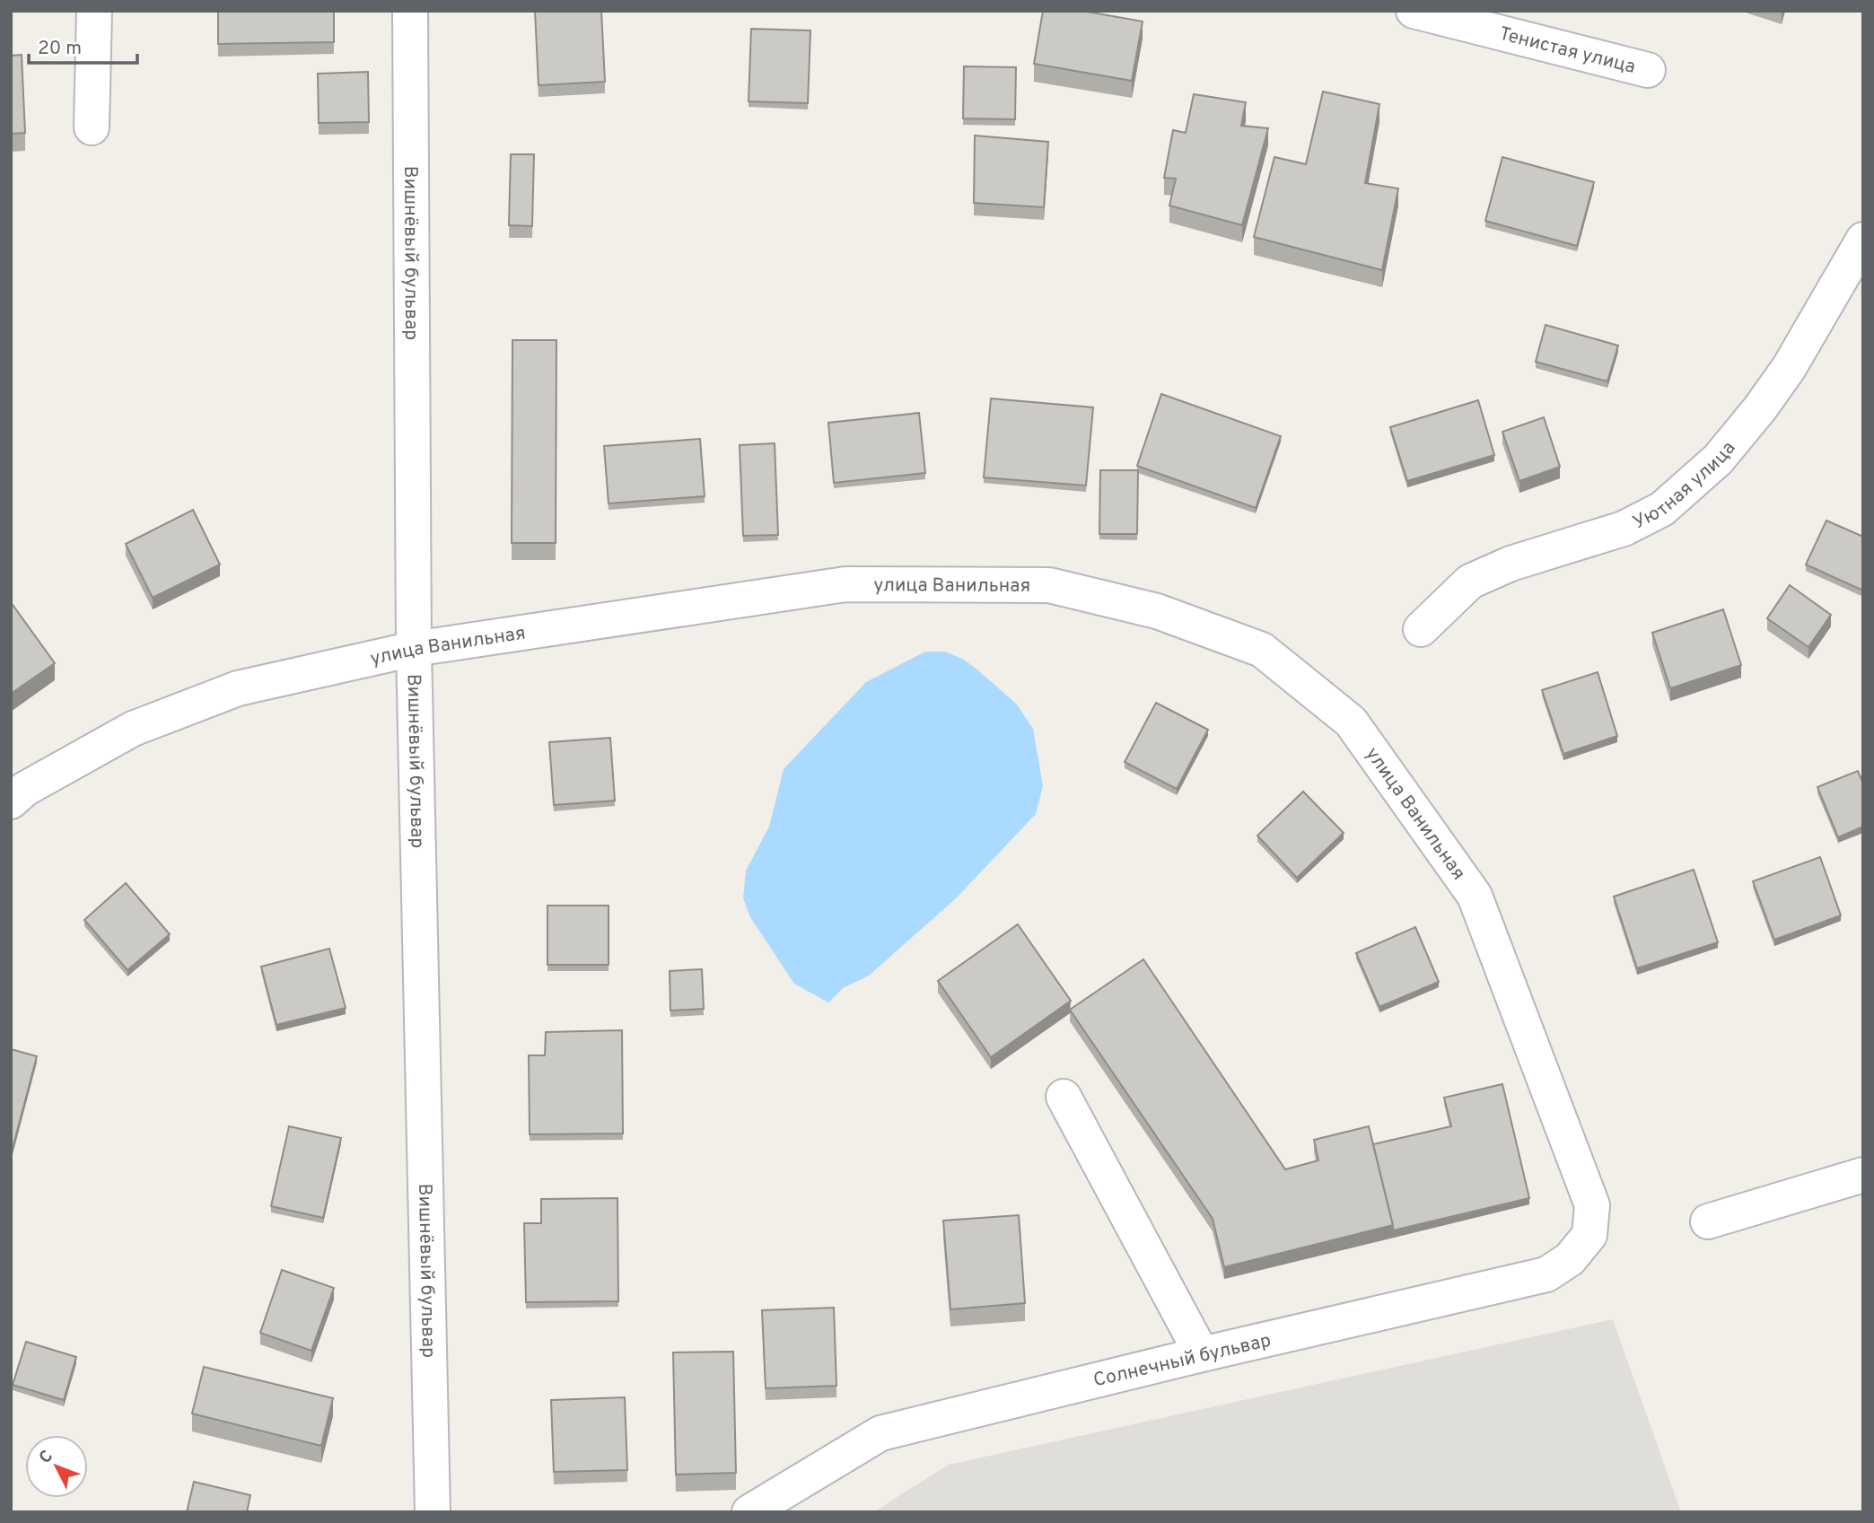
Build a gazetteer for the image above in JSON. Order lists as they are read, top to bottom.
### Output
{
  "streets": {
    "street": [
      "Тенистая улица",
      "Вишнёвый бульвар",
      "Уютная улица",
      "улица Ванильная",
      "Солнечный бульвар"
    ]
  },
  "crossings": [
    ["Вишнёвый бульвар", "улица Ванильная"],
    ["улица Ванильная", "Солнечный бульвар"]
  ],
  "scale_bar": "20 m",
  "north": "top left"
}
